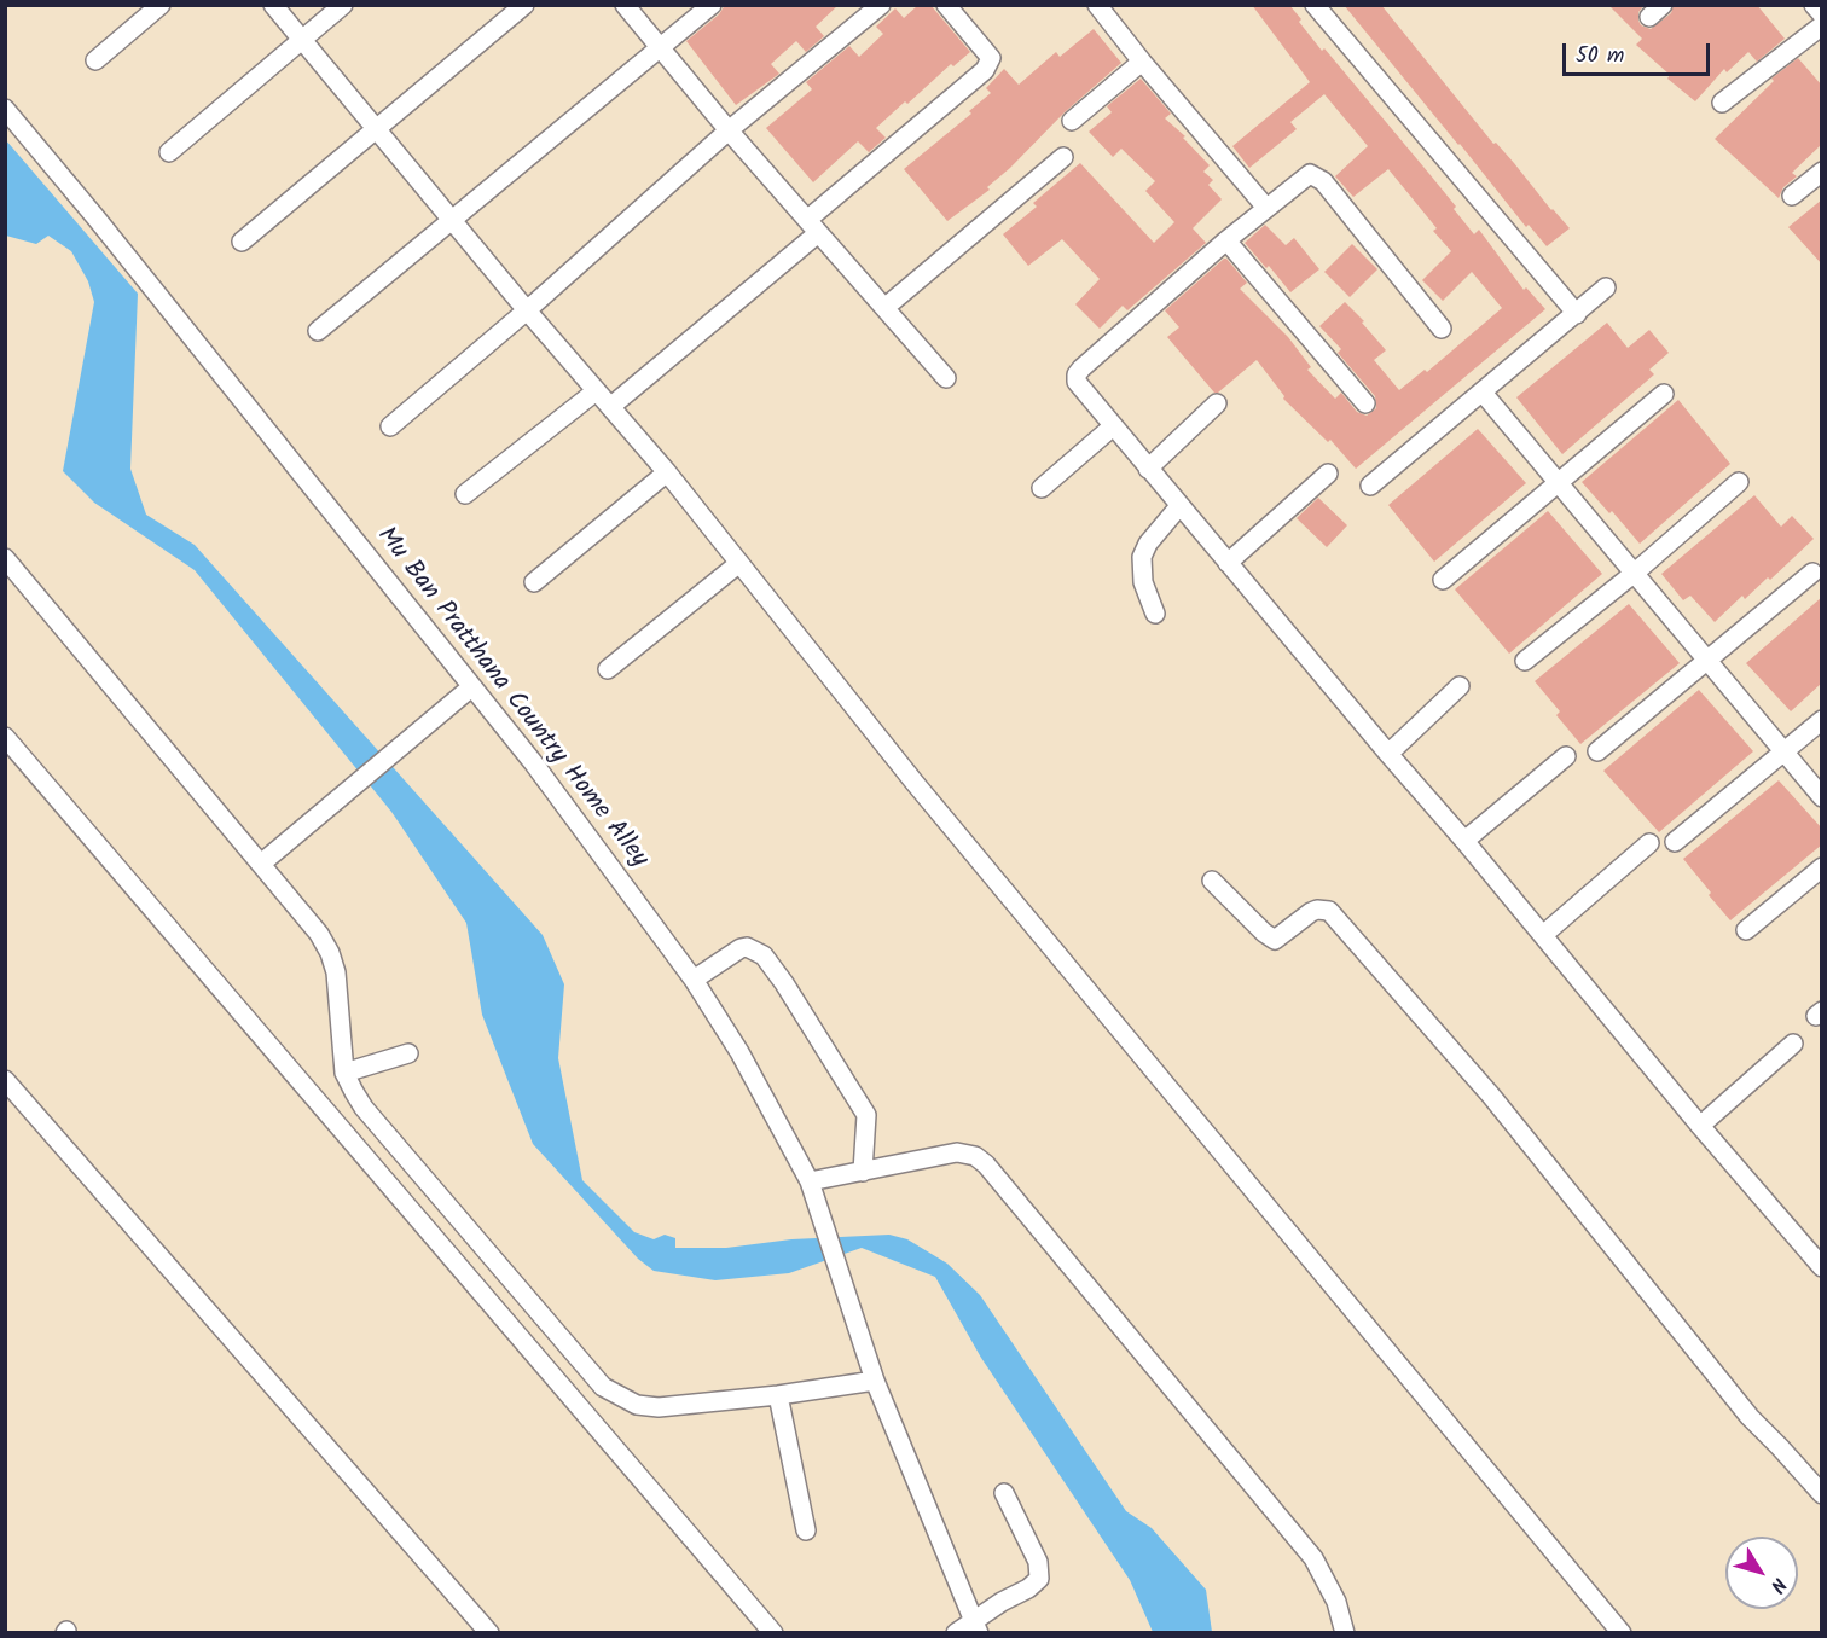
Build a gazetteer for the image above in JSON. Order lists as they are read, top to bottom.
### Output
{
  "streets": {
    "street": ["Mu Ban Pratthana Country Home Alley"]
  },
  "scale_bar": "50 m",
  "north": "bottom right"
}
